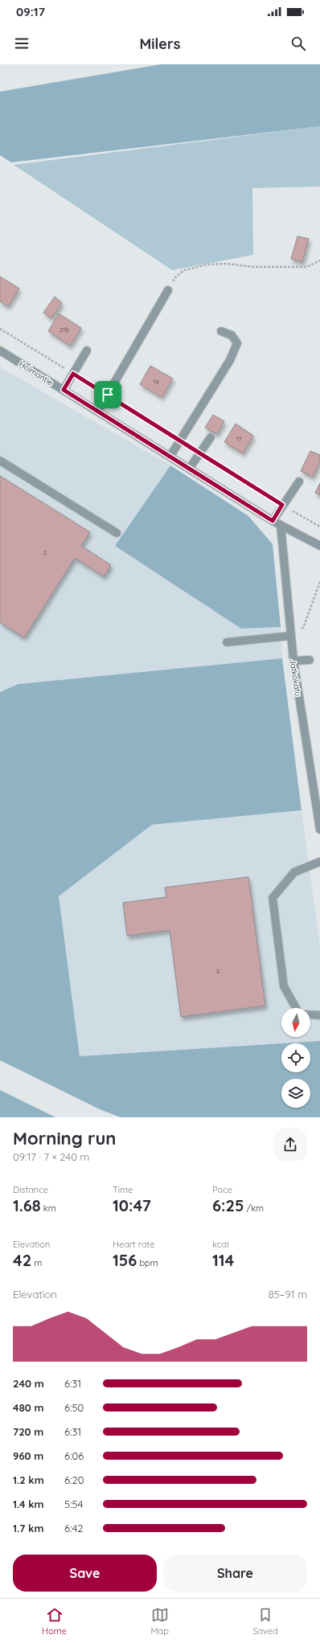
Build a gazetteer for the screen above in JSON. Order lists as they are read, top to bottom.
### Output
{
  "streets": {
    "street": ["Holmantie", "Jatkokatu"]
  },
  "crossings": [
    ["Holmantie", "Jatkokatu"]
  ],
  "house_numbers": [
    "21b",
    "19",
    "17",
    "2",
    "2"
  ],
  "north": "bottom",
  "page": {
    "status": "09:17",
    "header": "Milers",
    "heading": ["Morning run", "09:17 · 7 × 240 m"],
    "stats": [
      ["Distance", "1.68 km"],
      ["Time", "10:47"],
      ["Pace", "6:25 /km"],
      ["Elevation", "42 m"],
      ["Heart rate", "156 bpm"],
      ["kcal", "114"]
    ],
    "chart": ["Elevation", "85–91 m"],
    "list": [
      {
        "name": "240 m",
        "note": "6:31"
      },
      {
        "name": "480 m",
        "note": "6:50"
      },
      {
        "name": "720 m",
        "note": "6:31"
      },
      {
        "name": "960 m",
        "note": "6:06"
      },
      {
        "name": "1.2 km",
        "note": "6:20"
      },
      {
        "name": "1.4 km",
        "note": "5:54"
      },
      {
        "name": "1.7 km",
        "note": "6:42"
      }
    ],
    "buttons": ["Save", "Share"],
    "tabs": ["Home", "Map", "Saved"]
  }
}
